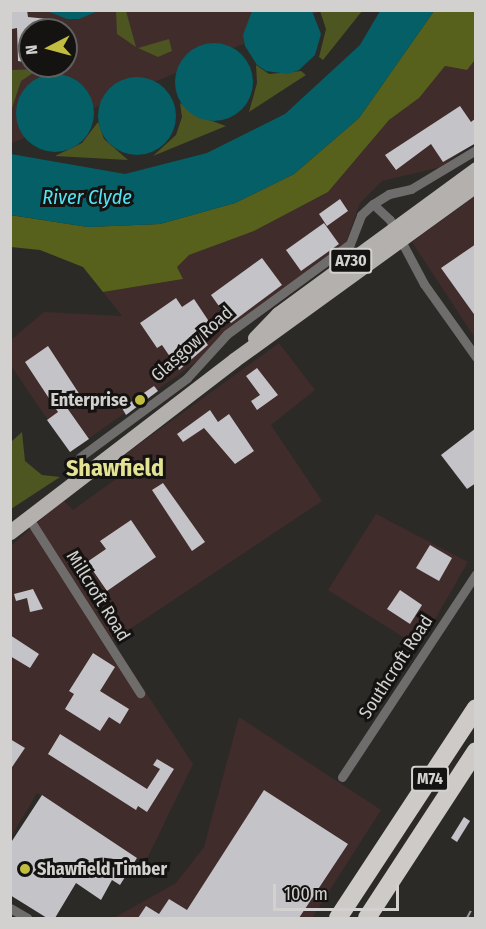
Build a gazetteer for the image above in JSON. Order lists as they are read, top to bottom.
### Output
{
  "streets": {
    "highway": ["M74"],
    "main road": ["A730", "Glasgow Road"],
    "street": ["Millcroft Road", "Southcroft Road"]
  },
  "crossings": [
    ["A730", "Glasgow Road"],
    ["A730", "Millcroft Road"],
    ["Glasgow Road", "Millcroft Road"]
  ],
  "districts": ["Shawfield"],
  "water": ["River Clyde"],
  "places": ["Enterprise", "Shawfield Timber"],
  "scale_bar": "100 m",
  "north": "left"
}
